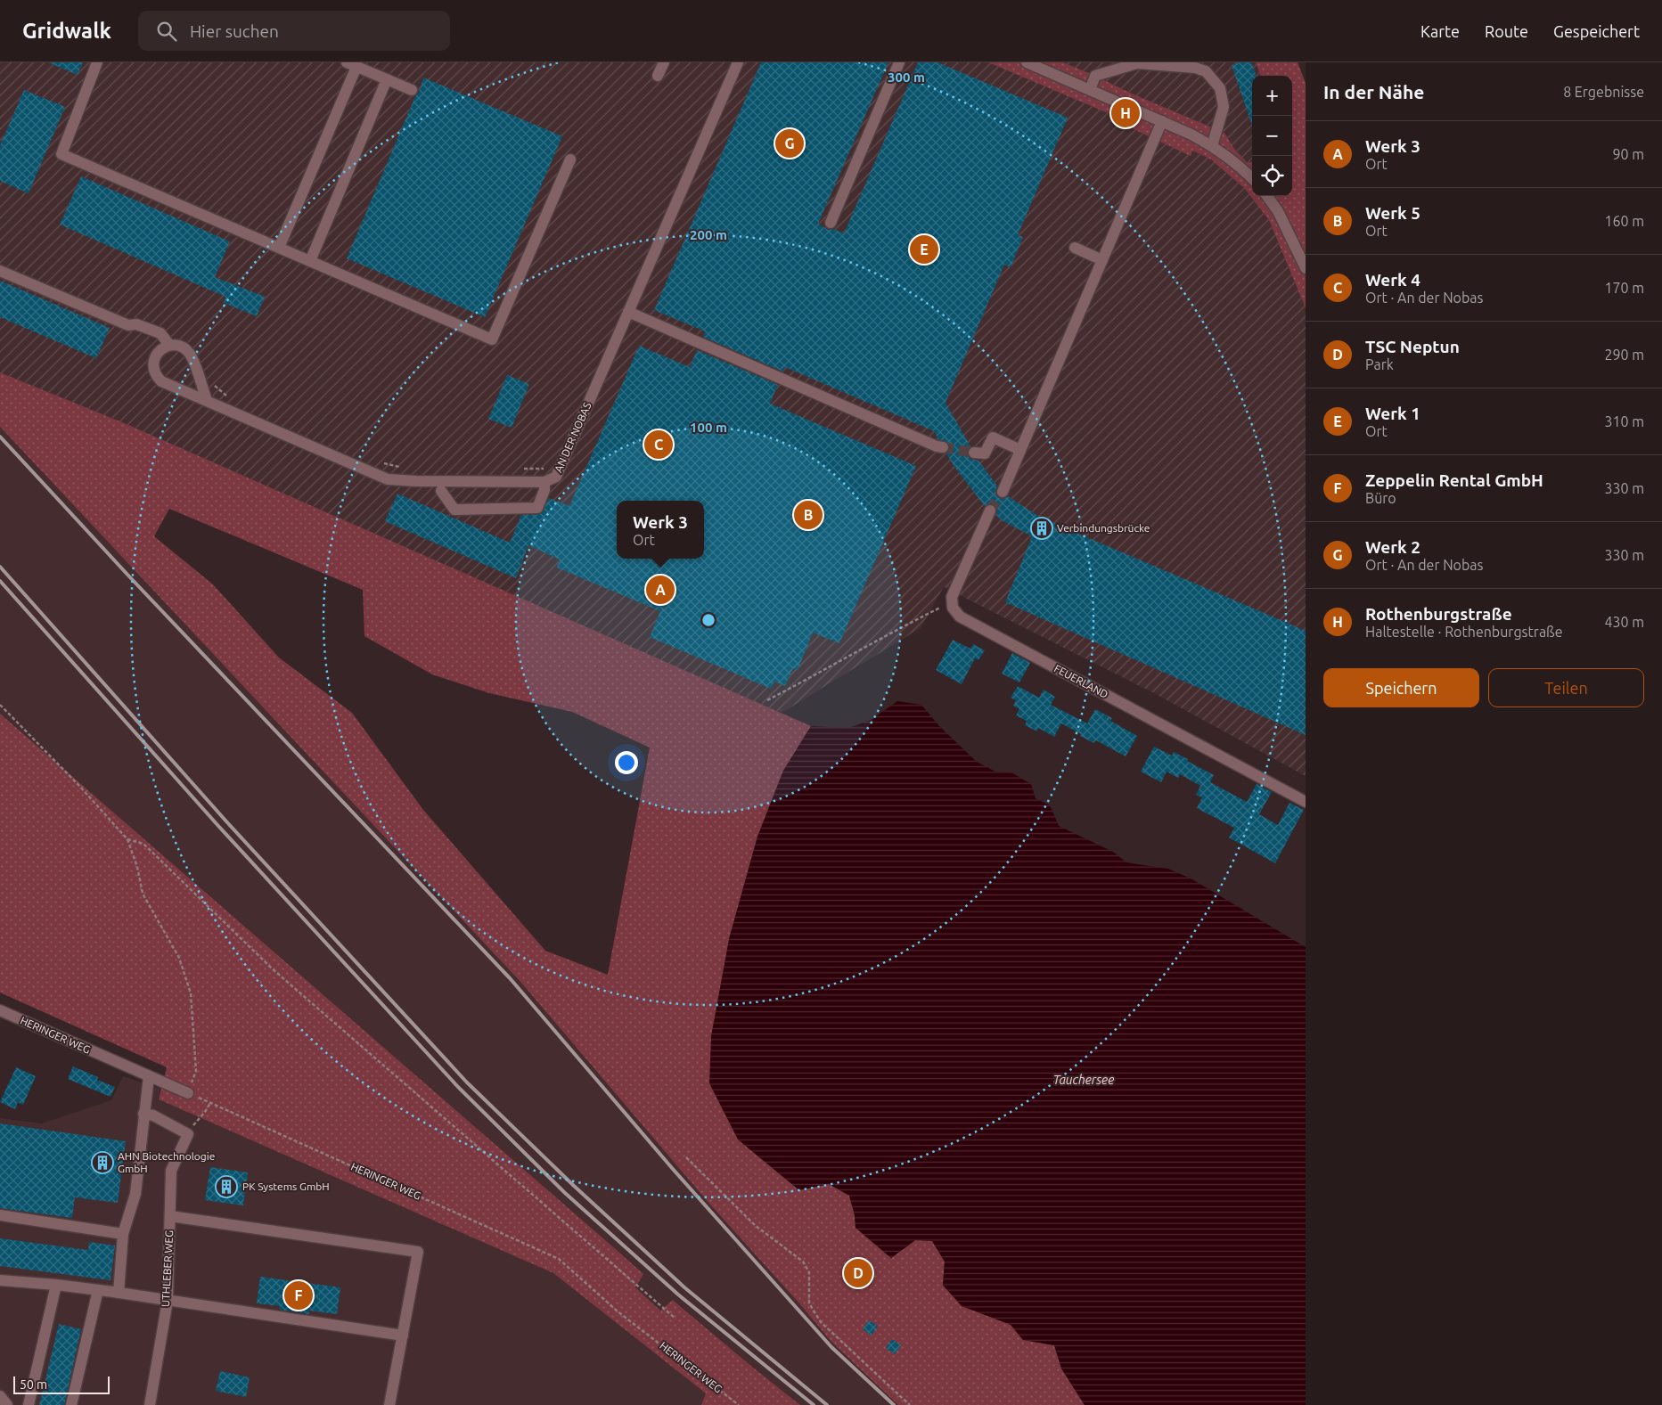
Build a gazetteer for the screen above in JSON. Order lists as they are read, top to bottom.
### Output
{
  "streets": {
    "street": [
      "AN DER NOBAS",
      "FEUERLAND",
      "HERINGER WEG",
      "UTHLEBER WEG"
    ]
  },
  "water": ["Tauchersee"],
  "places": {
    "building": ["Verbindungsbrücke", "AHN Biotechnologie GmbH", "PK Systems GmbH"]
  },
  "scale_bar": "50 m",
  "page": {
    "header": "Gridwalk",
    "search": "Hier suchen",
    "nav": ["Karte", "Route", "Gespeichert"],
    "heading": ["In der Nähe", "8 Ergebnisse"],
    "map_buttons": ["+", "−"],
    "pins": [
      "H",
      "G",
      "E",
      "C",
      "B",
      "A",
      "D",
      "F"
    ],
    "list": [
      {
        "mark": "A",
        "name": "Werk 3",
        "note": "Ort",
        "value": "90 m"
      },
      {
        "mark": "B",
        "name": "Werk 5",
        "note": "Ort",
        "value": "160 m"
      },
      {
        "mark": "C",
        "name": "Werk 4",
        "note": "Ort · An der Nobas",
        "value": "170 m"
      },
      {
        "mark": "D",
        "name": "TSC Neptun",
        "note": "Park",
        "value": "290 m"
      },
      {
        "mark": "E",
        "name": "Werk 1",
        "note": "Ort",
        "value": "310 m"
      },
      {
        "mark": "F",
        "name": "Zeppelin Rental GmbH",
        "note": "Büro",
        "value": "330 m"
      },
      {
        "mark": "G",
        "name": "Werk 2",
        "note": "Ort · An der Nobas",
        "value": "330 m"
      },
      {
        "mark": "H",
        "name": "Rothenburgstraße",
        "note": "Haltestelle · Rothenburgstraße",
        "value": "430 m"
      }
    ],
    "popup": ["Werk 3", "Ort"],
    "buttons": ["Speichern", "Teilen"],
    "scale": "50 m"
  },
  "rings": ["300 m", "200 m", "100 m"]
}
